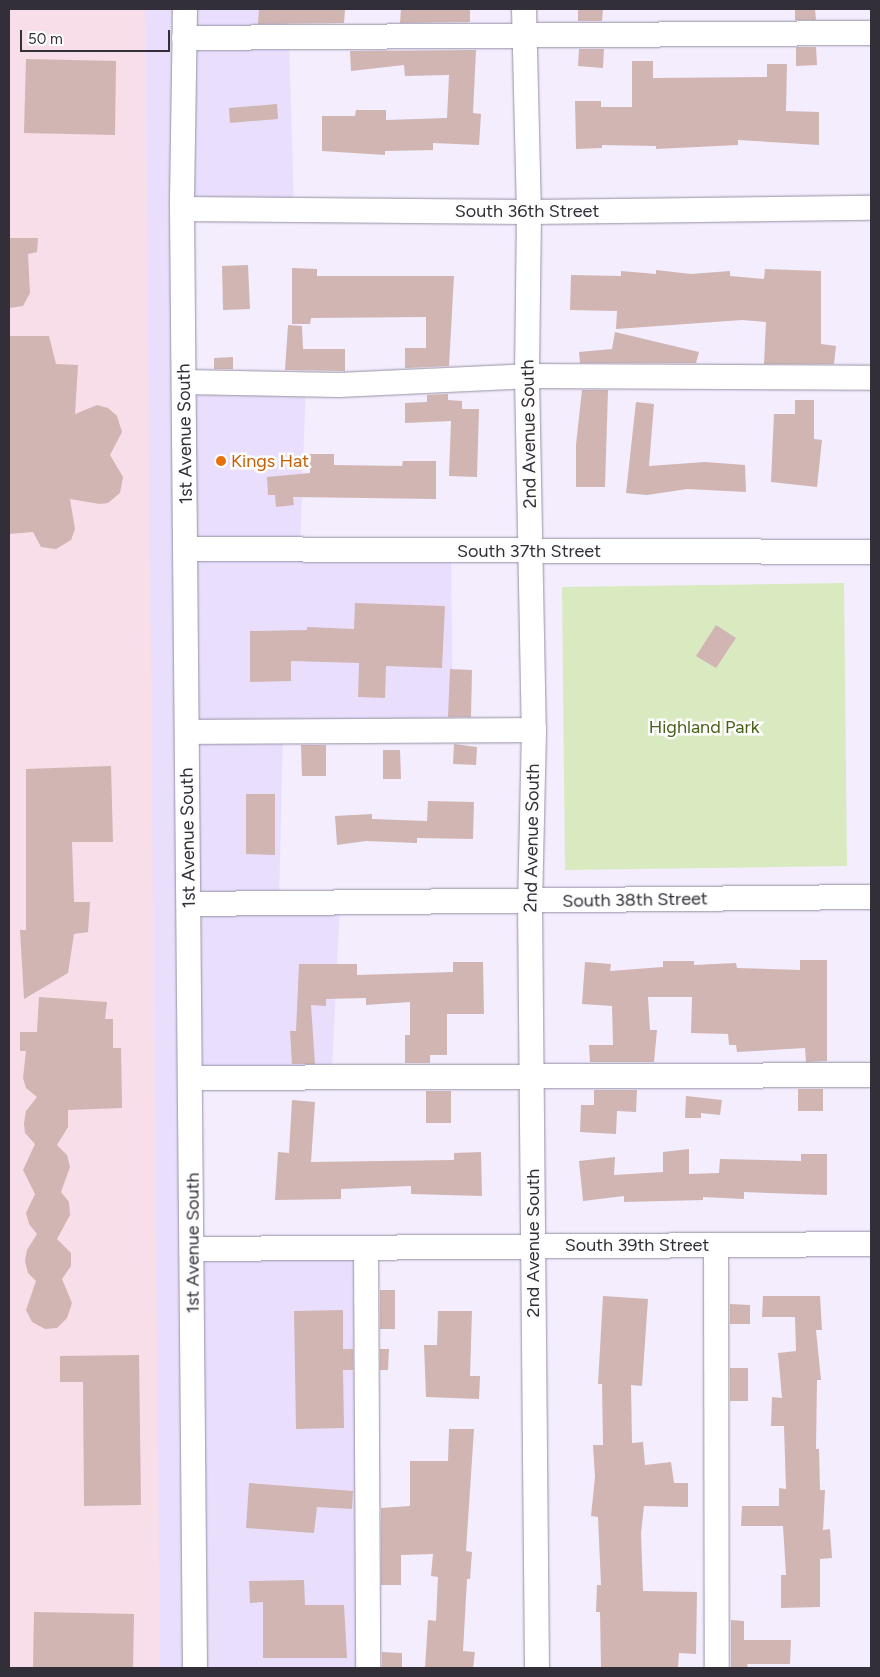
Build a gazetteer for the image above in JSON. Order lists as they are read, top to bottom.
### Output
{
  "streets": {
    "street": [
      "South 36th Street",
      "1st Avenue South",
      "2nd Avenue South",
      "South 37th Street",
      "South 38th Street",
      "South 39th Street"
    ]
  },
  "crossings": [
    ["South 36th Street", "1st Avenue South"],
    ["South 36th Street", "2nd Avenue South"],
    ["1st Avenue South", "South 37th Street"],
    ["1st Avenue South", "South 38th Street"],
    ["1st Avenue South", "South 39th Street"],
    ["2nd Avenue South", "South 37th Street"],
    ["2nd Avenue South", "South 38th Street"],
    ["2nd Avenue South", "South 39th Street"]
  ],
  "parks": ["Highland Park"],
  "places": ["Kings Hat"],
  "scale_bar": "50 m"
}
